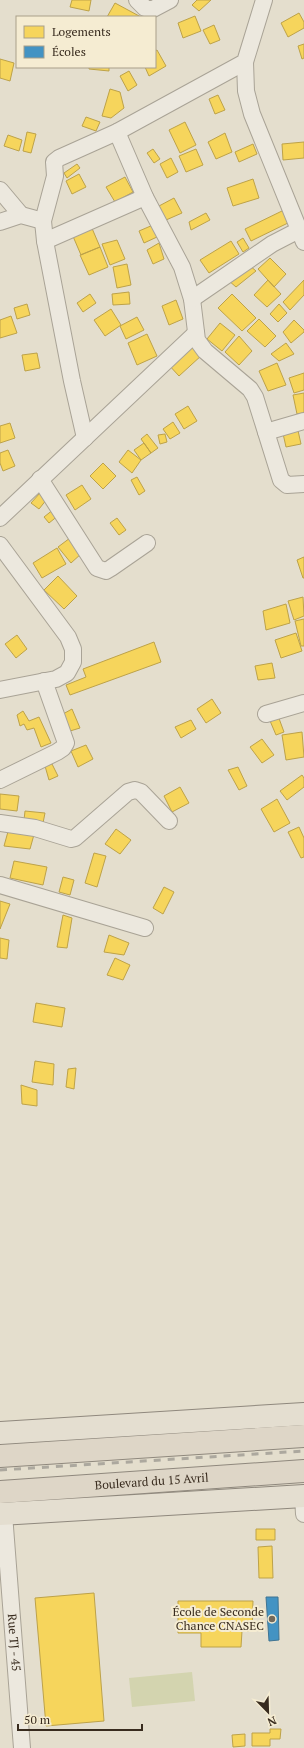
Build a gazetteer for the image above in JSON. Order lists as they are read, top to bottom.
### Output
{
  "streets": {
    "highway": ["Boulevard du 15 Avril"],
    "street": ["Rue TJ - 45"]
  },
  "crossings": [
    ["Boulevard du 15 Avril", "Rue TJ - 45"]
  ],
  "places": ["École de Seconde Chance CNASEC"],
  "legend": ["Logements", "Écoles"],
  "scale_bar": "50 m",
  "north": "bottom right"
}
